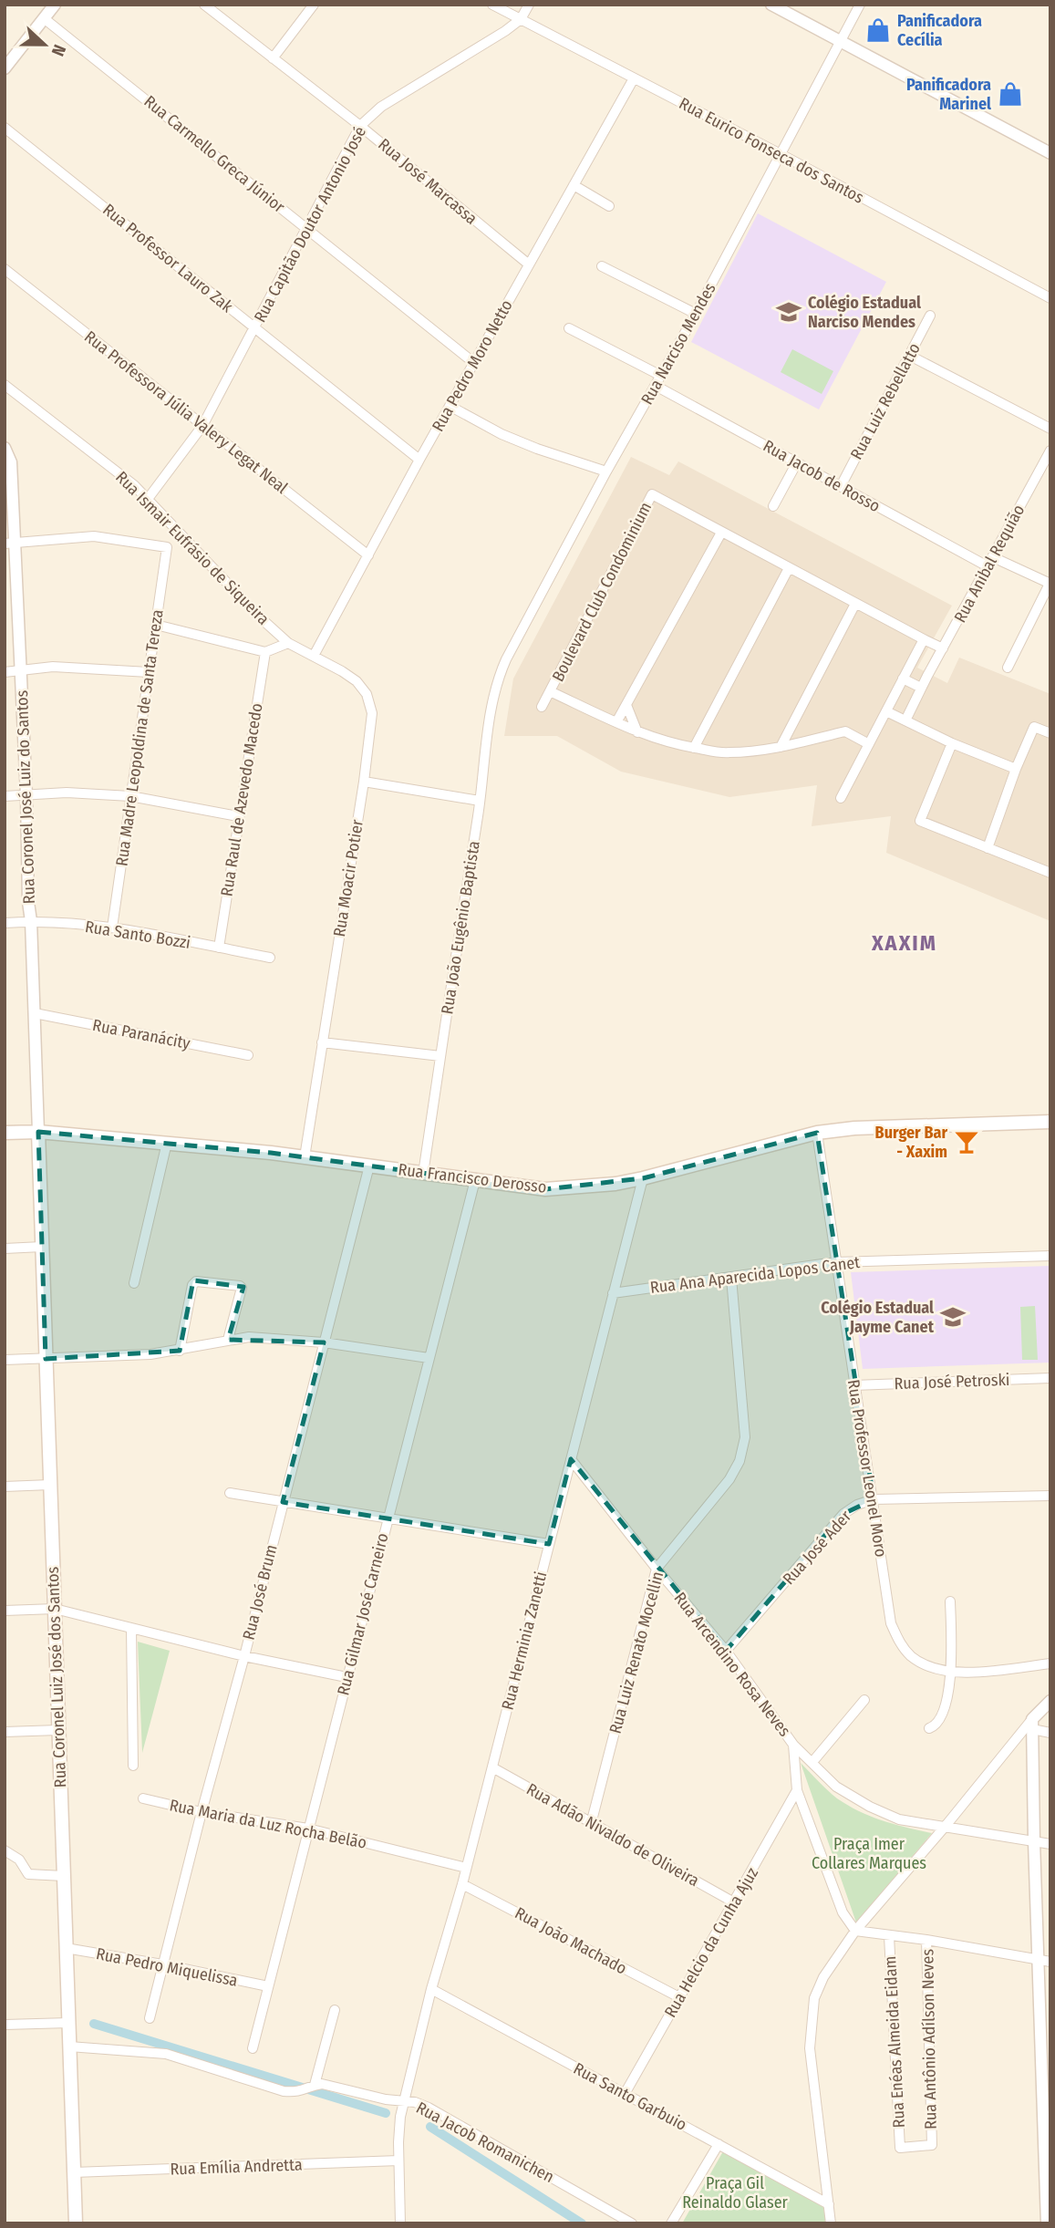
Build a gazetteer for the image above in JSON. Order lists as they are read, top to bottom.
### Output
{
  "streets": {
    "main road": ["Rua Francisco Derosso", "Rua Coronel Luiz José dos Santos"],
    "street": [
      "Rua Eurico Fonseca dos Santos",
      "Rua Carmello Greca Júnior",
      "Rua José Marcassa",
      "Rua Capitão Doutor Antonio José",
      "Rua Professor Lauro Zak",
      "Rua Narciso Mendes",
      "Rua Pedro Moro Netto",
      "Rua Luiz Rebellatto",
      "Rua Professora Júlia Valery Legat Neal",
      "Rua Jacob de Rosso",
      "Rua Ismair Eufrásio de Siqueira",
      "Rua Anibal Requião",
      "Boulevard Club Condominium",
      "Rua Madre Leopoldina de Santa Tereza",
      "Rua Coronel José Luiz do Santos",
      "Rua Raul de Azevedo Macedo",
      "Rua Moacir Potier",
      "Rua João Eugênio Baptista",
      "Rua Santo Bozzi",
      "Rua Paranácity",
      "Rua Ana Aparecida Lopos Canet",
      "Rua José Petroski",
      "Rua Professor Leonel Moro",
      "Rua José Ader",
      "Rua José Brum",
      "Rua Gilmar José Carneiro",
      "Rua Herminia Zanetti",
      "Rua Luiz Renato Mocellin",
      "Rua Arcendino Rosa Neves",
      "Rua Maria da Luz Rocha Belão",
      "Rua Adão Nivaldo de Oliveira",
      "Rua João Machado",
      "Rua Helcio da Cunha Ajuz",
      "Rua Pedro Miquelissa",
      "Rua Antônio Adílson Neves",
      "Rua Enéas Almeida Eidam",
      "Rua Santo Garbuio",
      "Rua Jacob Romanichen",
      "Rua Emília Andretta"
    ]
  },
  "crossings": [
    ["Rua Eurico Fonseca dos Santos", "Rua Capitão Doutor Antonio José"],
    ["Rua Eurico Fonseca dos Santos", "Rua Narciso Mendes"],
    ["Rua Eurico Fonseca dos Santos", "Rua Pedro Moro Netto"],
    ["Rua Carmello Greca Júnior", "Rua Capitão Doutor Antonio José"],
    ["Rua Carmello Greca Júnior", "Rua Pedro Moro Netto"],
    ["Rua José Marcassa", "Rua Capitão Doutor Antonio José"],
    ["Rua José Marcassa", "Rua Pedro Moro Netto"],
    ["Rua Capitão Doutor Antonio José", "Rua Professor Lauro Zak"],
    ["Rua Capitão Doutor Antonio José", "Rua Professora Júlia Valery Legat Neal"],
    ["Rua Capitão Doutor Antonio José", "Rua Ismair Eufrásio de Siqueira"],
    ["Rua Professor Lauro Zak", "Rua Pedro Moro Netto"],
    ["Rua Narciso Mendes", "Rua Jacob de Rosso"],
    ["Rua Narciso Mendes", "Rua João Eugênio Baptista"],
    ["Rua Pedro Moro Netto", "Rua Professora Júlia Valery Legat Neal"],
    ["Rua Pedro Moro Netto", "Rua Moacir Potier"],
    ["Rua Luiz Rebellatto", "Rua Jacob de Rosso"],
    ["Rua Jacob de Rosso", "Rua Anibal Requião"],
    ["Rua Ismair Eufrásio de Siqueira", "Rua Moacir Potier"],
    ["Rua Anibal Requião", "Boulevard Club Condominium"],
    ["Rua Madre Leopoldina de Santa Tereza", "Rua Coronel José Luiz do Santos"],
    ["Rua Madre Leopoldina de Santa Tereza", "Rua Santo Bozzi"],
    ["Rua Coronel José Luiz do Santos", "Rua Santo Bozzi"],
    ["Rua Coronel José Luiz do Santos", "Rua Paranácity"],
    ["Rua Coronel José Luiz do Santos", "Rua Francisco Derosso"],
    ["Rua Coronel José Luiz do Santos", "Rua Coronel Luiz José dos Santos"],
    ["Rua Raul de Azevedo Macedo", "Rua Santo Bozzi"],
    ["Rua Moacir Potier", "Rua Francisco Derosso"],
    ["Rua João Eugênio Baptista", "Rua Francisco Derosso"],
    ["Rua Francisco Derosso", "Rua Professor Leonel Moro"],
    ["Rua Francisco Derosso", "Rua José Brum"],
    ["Rua Francisco Derosso", "Rua Gilmar José Carneiro"],
    ["Rua Francisco Derosso", "Rua Herminia Zanetti"],
    ["Rua Francisco Derosso", "Rua Coronel Luiz José dos Santos"],
    ["Rua Ana Aparecida Lopos Canet", "Rua Professor Leonel Moro"],
    ["Rua Ana Aparecida Lopos Canet", "Rua Herminia Zanetti"],
    ["Rua Ana Aparecida Lopos Canet", "Rua Luiz Renato Mocellin"],
    ["Rua José Petroski", "Rua Professor Leonel Moro"],
    ["Rua Professor Leonel Moro", "Rua José Ader"],
    ["Rua José Ader", "Rua Arcendino Rosa Neves"],
    ["Rua José Brum", "Rua Maria da Luz Rocha Belão"],
    ["Rua José Brum", "Rua Pedro Miquelissa"],
    ["Rua Gilmar José Carneiro", "Rua Maria da Luz Rocha Belão"],
    ["Rua Gilmar José Carneiro", "Rua Pedro Miquelissa"],
    ["Rua Herminia Zanetti", "Rua Arcendino Rosa Neves"],
    ["Rua Herminia Zanetti", "Rua Maria da Luz Rocha Belão"],
    ["Rua Herminia Zanetti", "Rua Adão Nivaldo de Oliveira"],
    ["Rua Herminia Zanetti", "Rua João Machado"],
    ["Rua Herminia Zanetti", "Rua Santo Garbuio"],
    ["Rua Herminia Zanetti", "Rua Jacob Romanichen"],
    ["Rua Herminia Zanetti", "Rua Emília Andretta"],
    ["Rua Luiz Renato Mocellin", "Rua Arcendino Rosa Neves"],
    ["Rua Luiz Renato Mocellin", "Rua Adão Nivaldo de Oliveira"],
    ["Rua Arcendino Rosa Neves", "Rua Helcio da Cunha Ajuz"],
    ["Rua Coronel Luiz José dos Santos", "Rua Pedro Miquelissa"],
    ["Rua Coronel Luiz José dos Santos", "Rua Jacob Romanichen"],
    ["Rua Coronel Luiz José dos Santos", "Rua Emília Andretta"],
    ["Rua Adão Nivaldo de Oliveira", "Rua Helcio da Cunha Ajuz"],
    ["Rua João Machado", "Rua Helcio da Cunha Ajuz"],
    ["Rua Helcio da Cunha Ajuz", "Rua Santo Garbuio"],
    ["Rua Antônio Adílson Neves", "Rua Enéas Almeida Eidam"]
  ],
  "districts": ["XAXIM"],
  "parks": ["Praça Imer Collares Marques", "Praça Gil Reinaldo Glaser"],
  "places": {
    "shop": ["Panificadora Cecília", "Panificadora Marinel"],
    "school or university": ["Colégio Estadual Narciso Mendes", "Colégio Estadual Jayme Canet"],
    "bar": ["Burger Bar - Xaxim"]
  },
  "north": "right"
}
